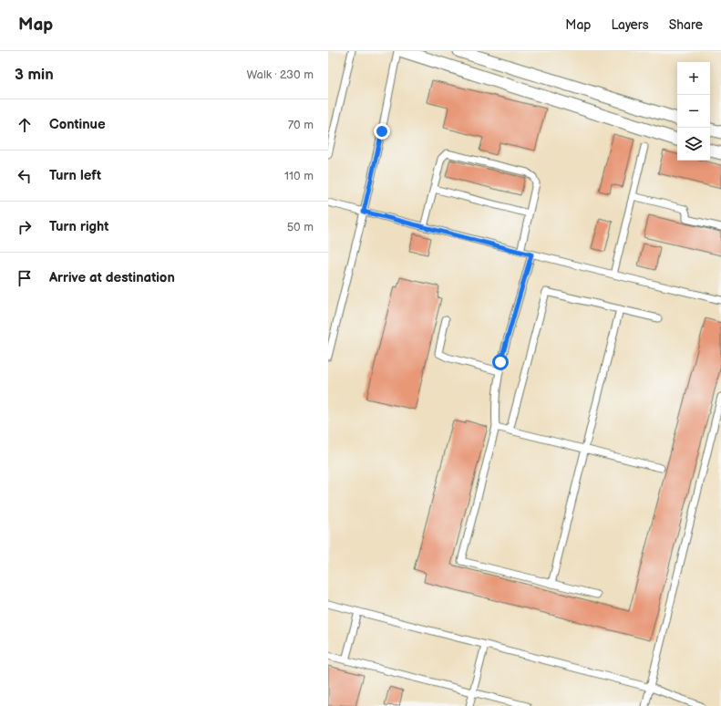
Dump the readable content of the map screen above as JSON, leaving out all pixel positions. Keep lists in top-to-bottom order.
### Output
{
  "page": {
    "header": "Map",
    "nav": ["Map", "Layers", "Share"],
    "heading": ["3 min", "Walk · 230 m"],
    "map_buttons": ["+", "−"],
    "list": [
      ["Continue", "70 m"],
      ["Turn left", "110 m"],
      ["Turn right", "50 m"],
      "Arrive at destination"
    ]
  }
}
